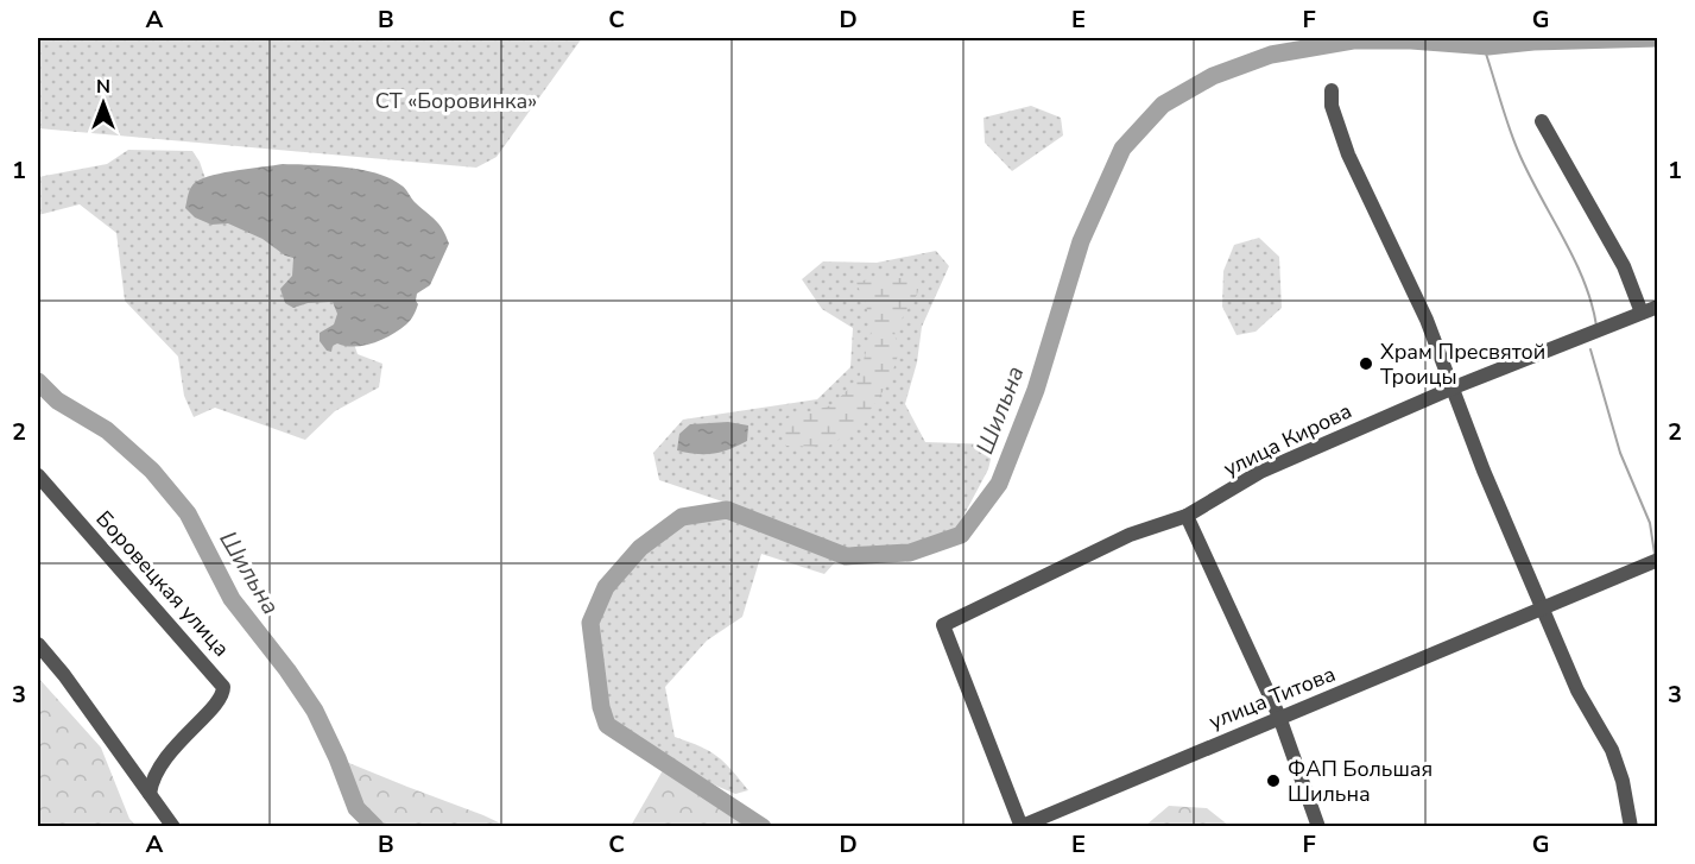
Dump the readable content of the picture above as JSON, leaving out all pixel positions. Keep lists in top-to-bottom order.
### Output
{
  "streets": {
    "street": ["улица Кирова", "Боровецкая улица", "улица Титова"]
  },
  "crossings": [
    ["улица Кирова", "улица Титова"]
  ],
  "water": ["Шильна"],
  "parks": ["СТ «Боровинка»"],
  "places": ["Храм Пресвятой Троицы", "ФАП Большая Шильна"],
  "north": "top",
  "grid": {
    "columns": [
      "A",
      "B",
      "C",
      "D",
      "E",
      "F",
      "G"
    ],
    "rows": ["1", "2", "3"]
  }
}
